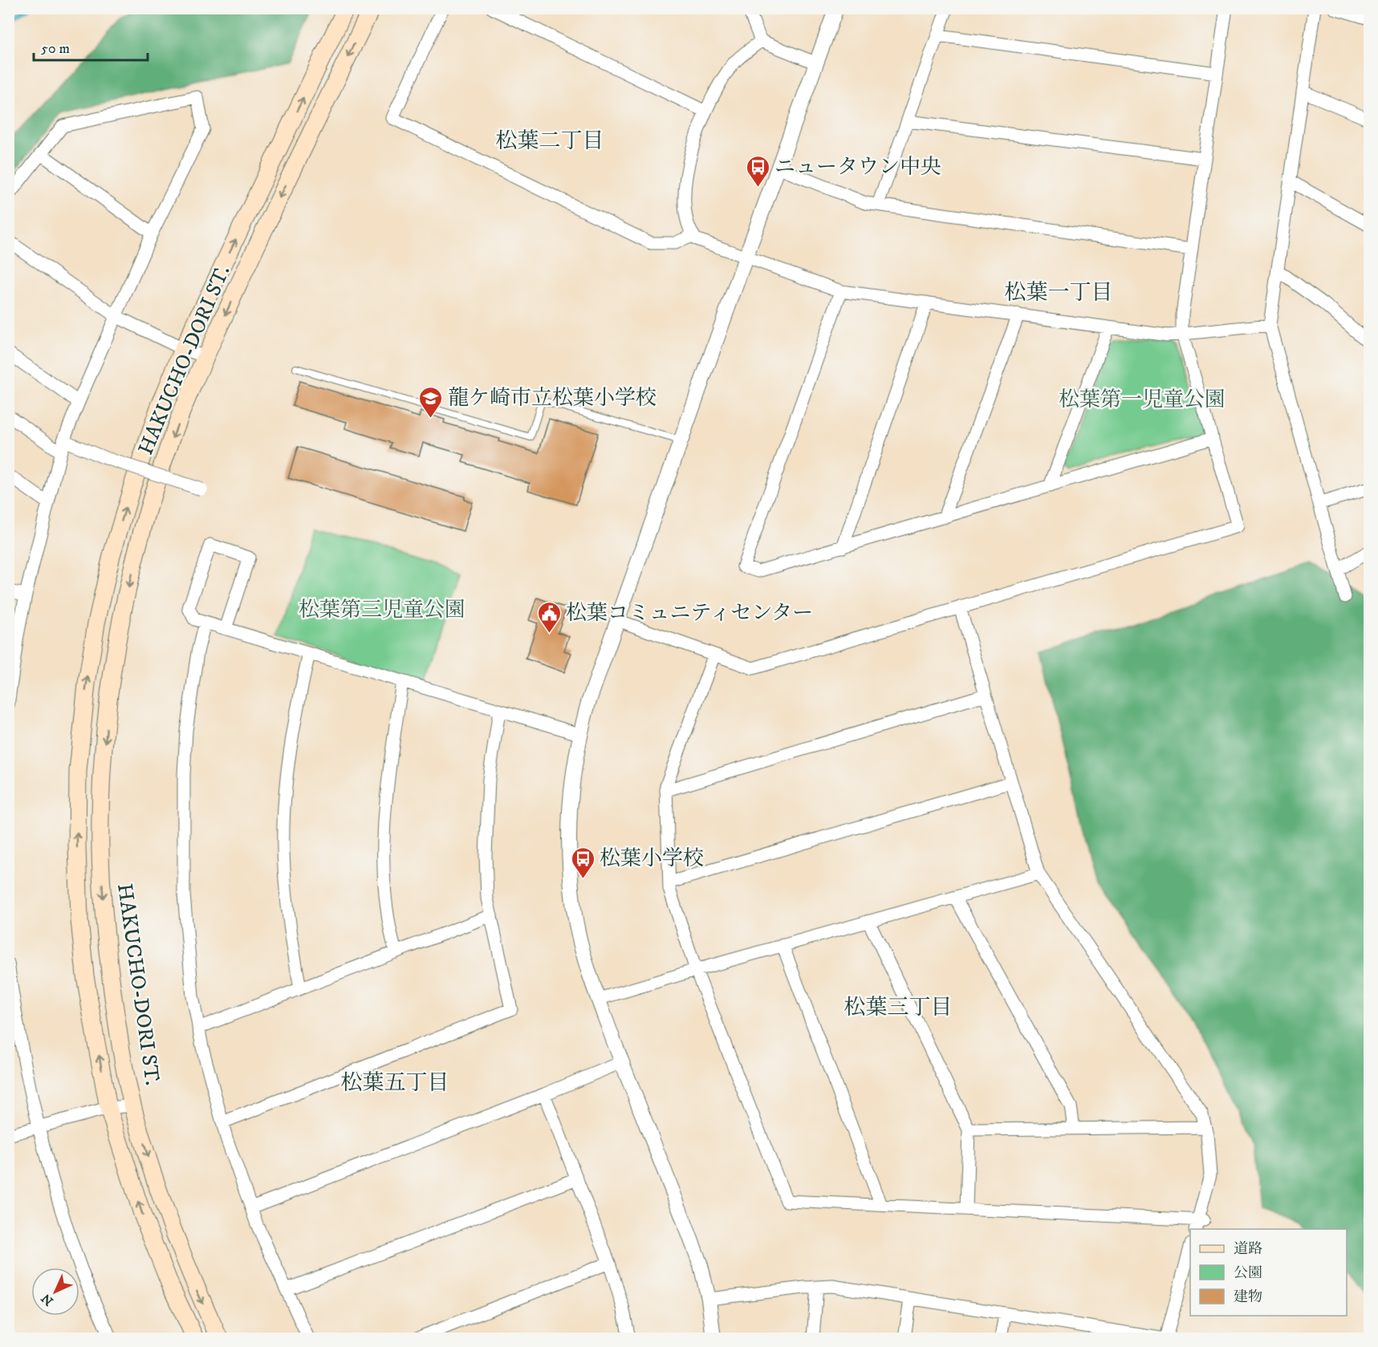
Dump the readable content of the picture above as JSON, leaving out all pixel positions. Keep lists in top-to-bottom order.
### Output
{
  "streets": {
    "main road": ["HAKUCHO-DORI ST."]
  },
  "districts": [
    "松葉二丁目",
    "松葉一丁目",
    "松葉三丁目",
    "松葉五丁目"
  ],
  "parks": ["松葉第一児童公園", "松葉第三児童公園"],
  "places": {
    "bus stop": ["ニュータウン中央", "松葉小学校"],
    "school or university": ["龍ケ崎市立松葉小学校"],
    "public building": ["松葉コミュニティセンター"]
  },
  "legend": ["道路", "公園", "建物"],
  "scale_bar": "50 m",
  "north": "bottom left"
}
